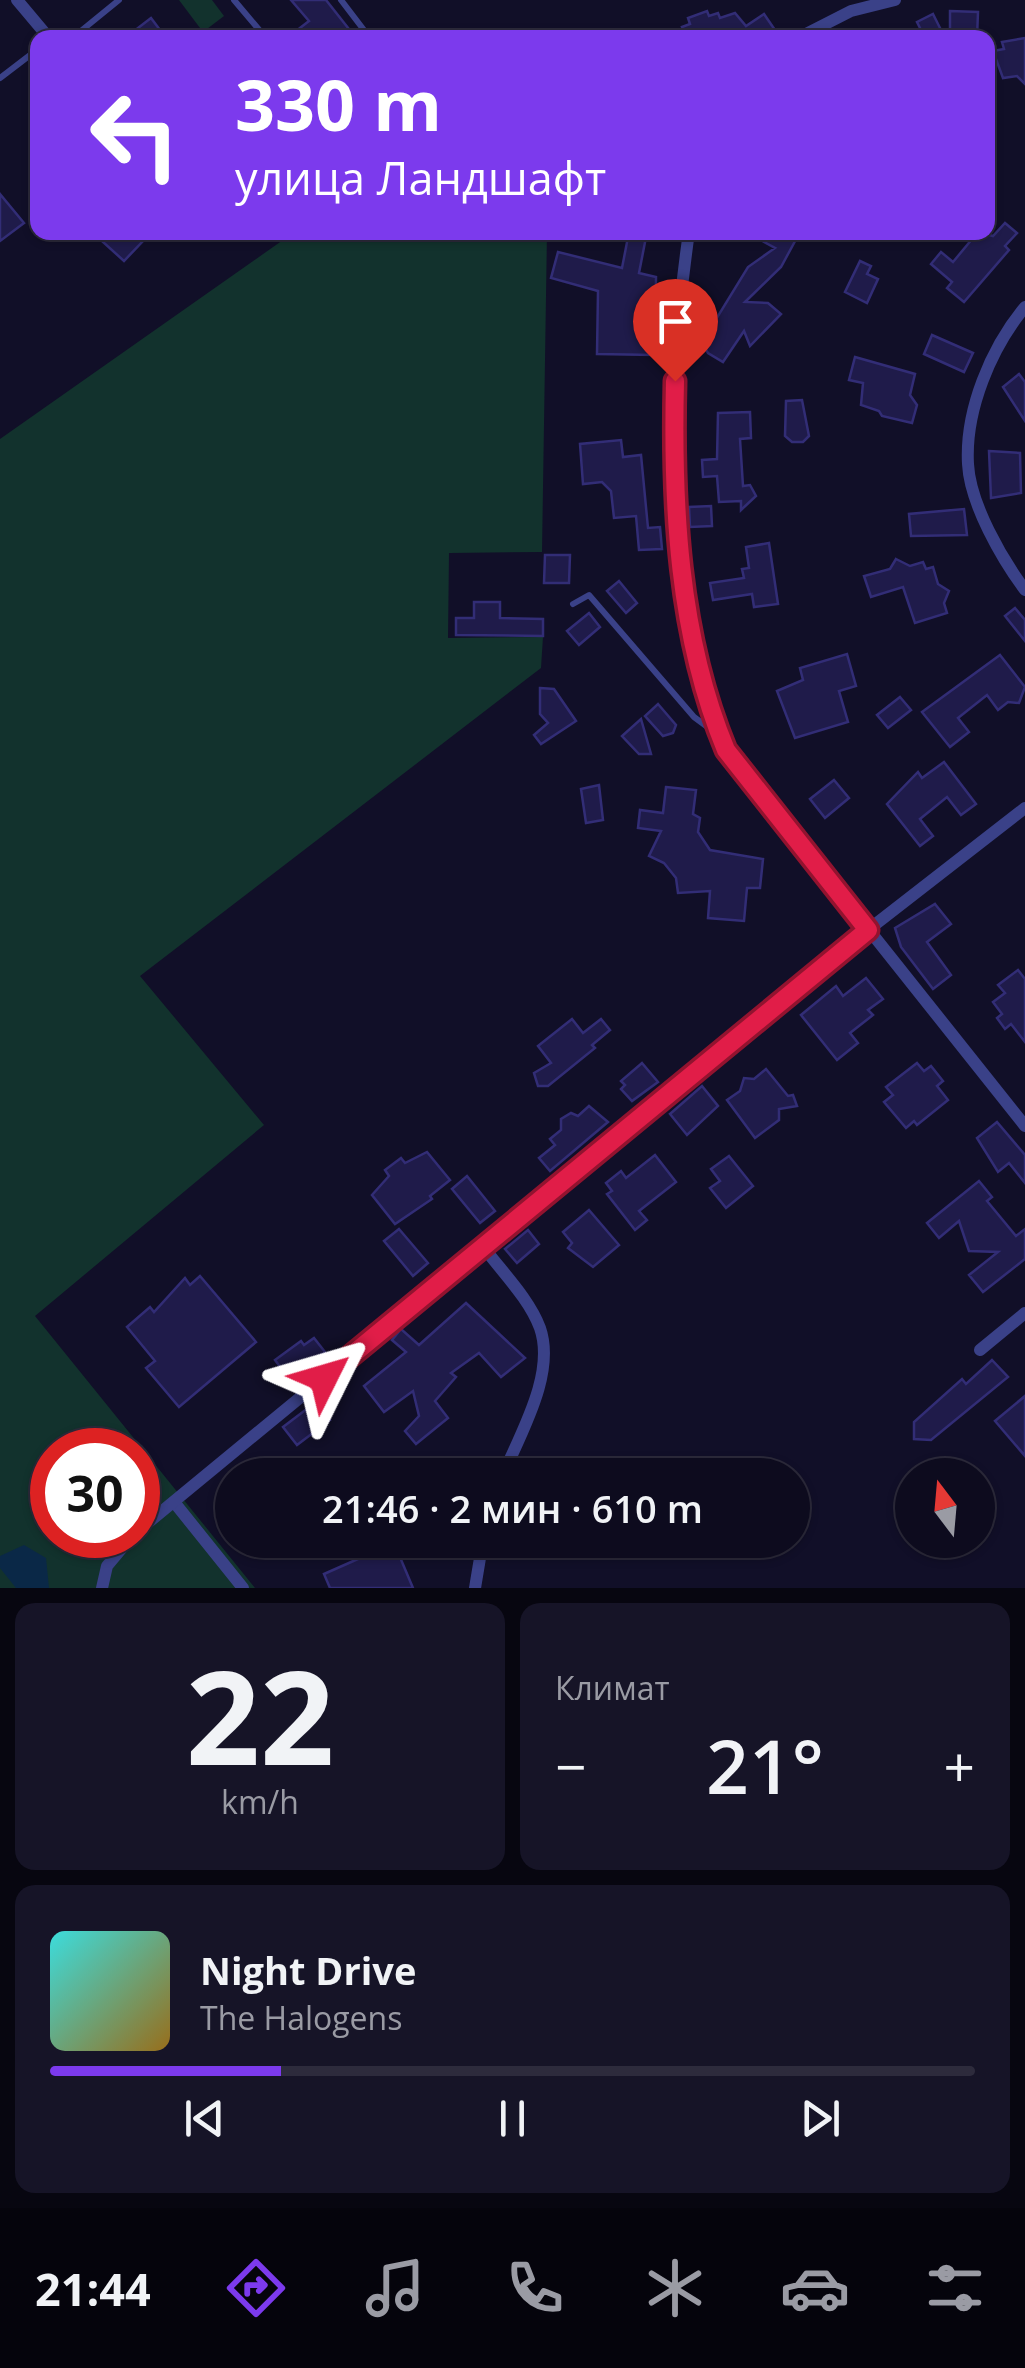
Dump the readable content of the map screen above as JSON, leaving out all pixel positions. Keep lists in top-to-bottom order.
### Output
{
  "north": "top",
  "page": {
    "turn": ["330 m", "улица Ландшафт"],
    "limit": "30",
    "trip": "21:46 · 2 мин · 610 m",
    "tile": [
      ["22", "km/h"],
      "Климат"
    ],
    "heat": ["−", "21°", "+"],
    "song": ["Night Drive", "The Halogens"],
    "tabs": "21:44"
  }
}
